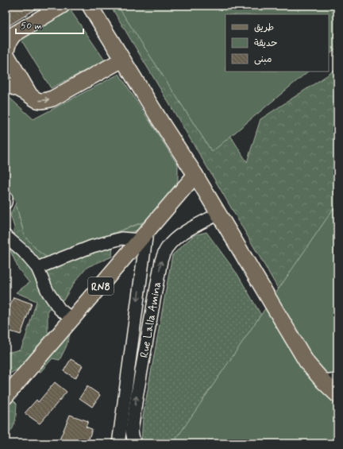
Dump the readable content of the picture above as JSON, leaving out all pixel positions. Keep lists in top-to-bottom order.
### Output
{
  "streets": {
    "main road": ["RN8"],
    "street": ["Rue Lalla Amina"]
  },
  "legend": ["طريق", "حديقة", "مبنى"],
  "scale_bar": "50 m"
}
